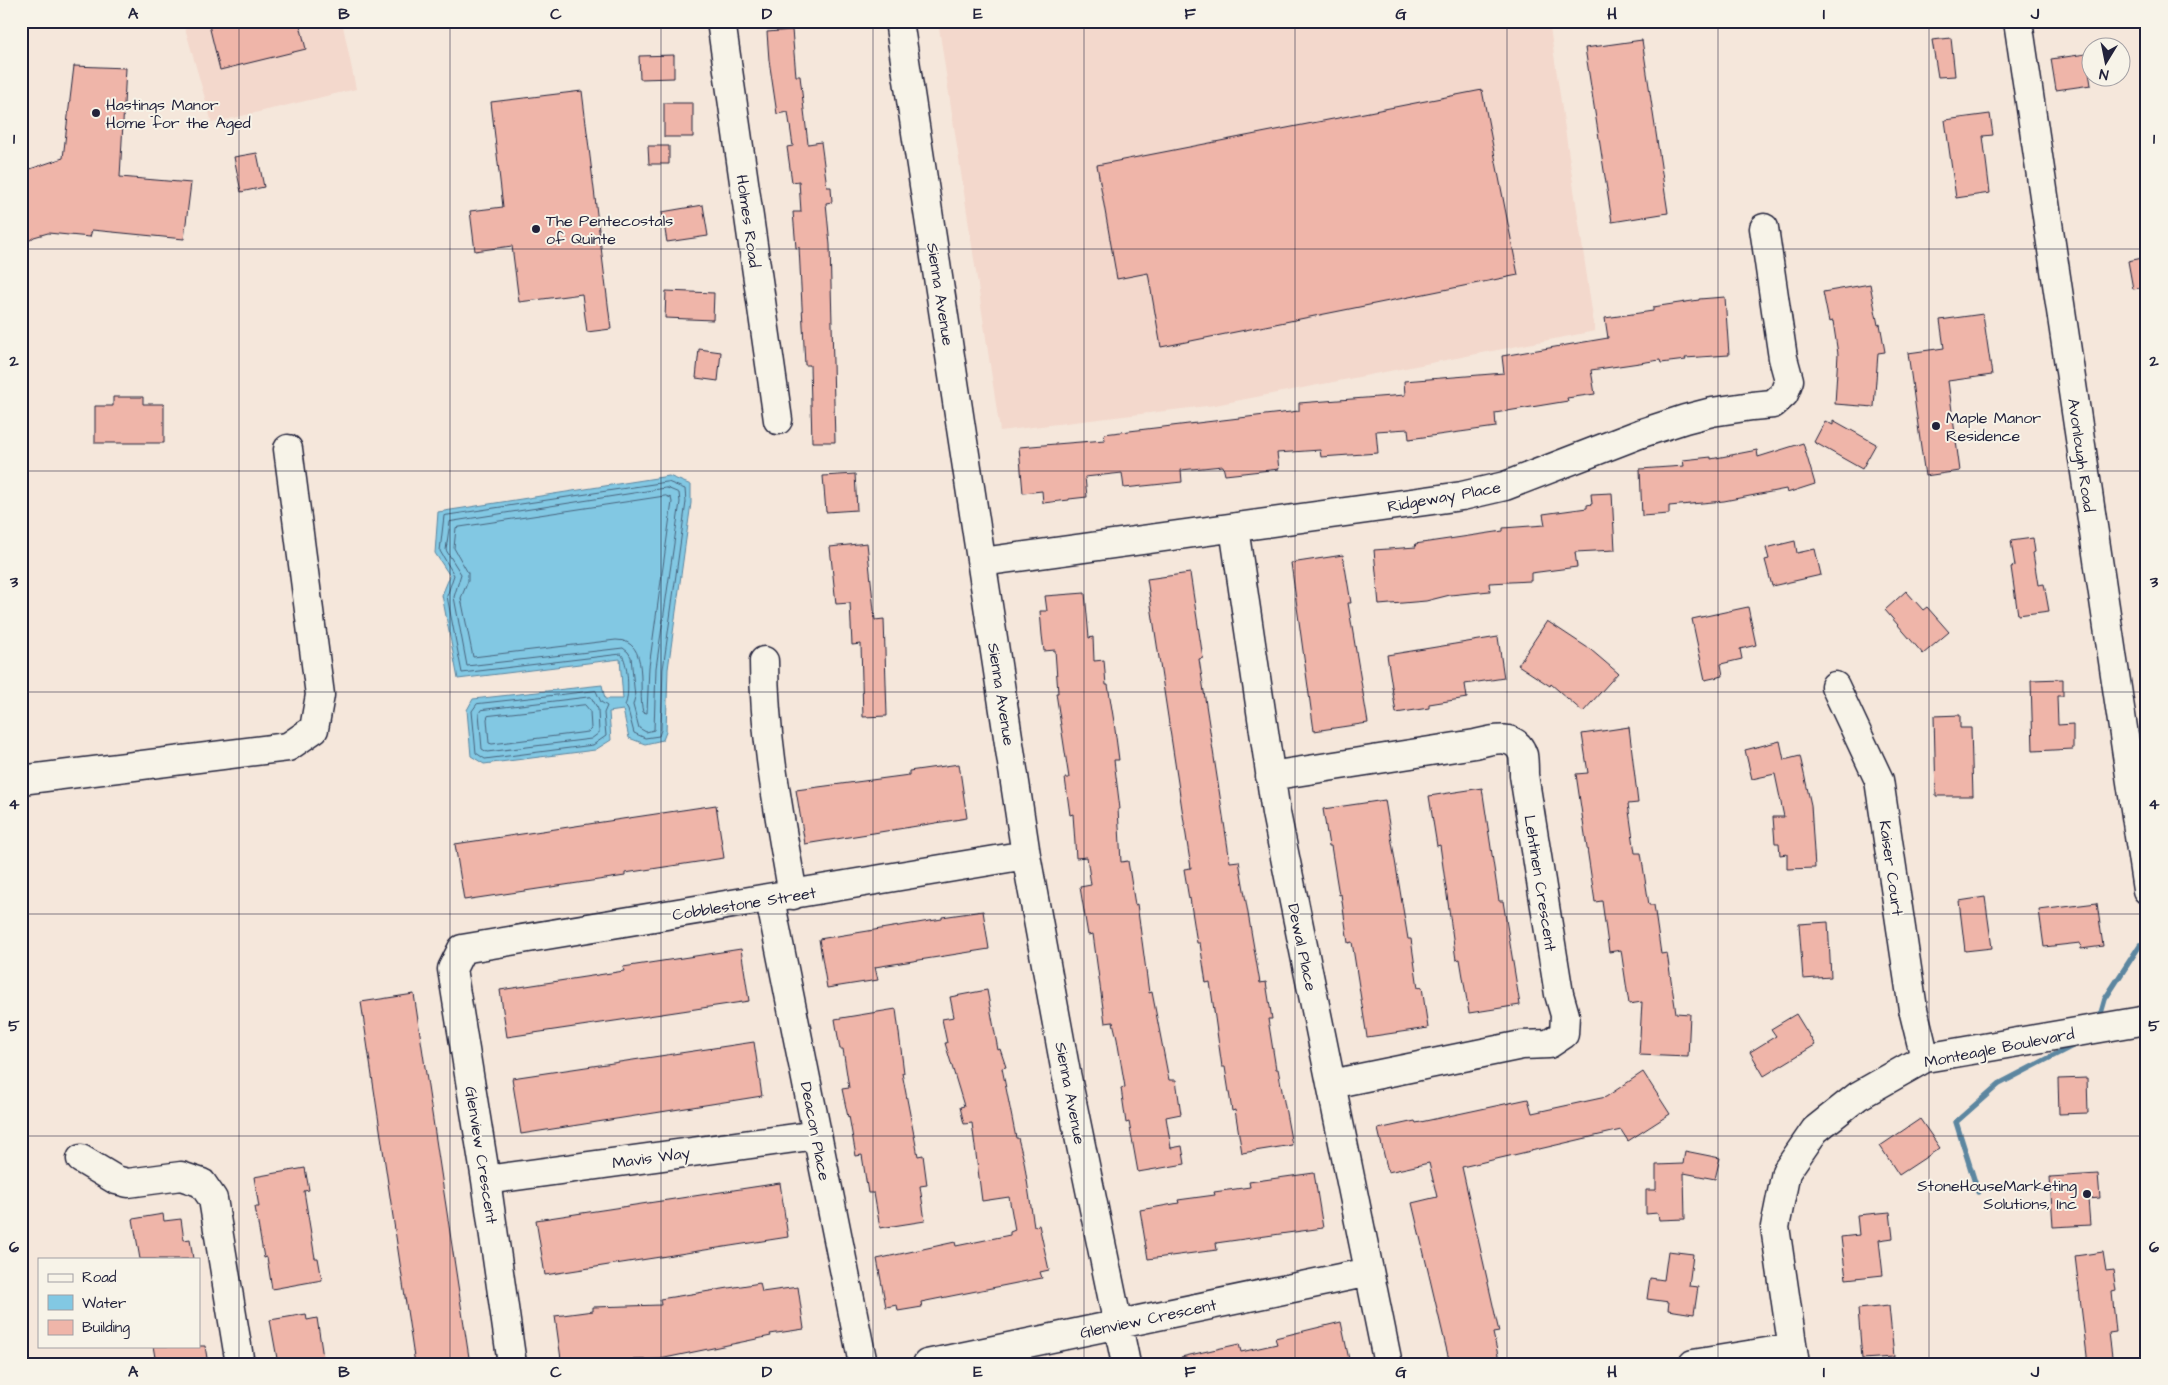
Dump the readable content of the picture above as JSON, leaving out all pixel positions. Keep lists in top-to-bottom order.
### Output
{
  "streets": {
    "street": [
      "Holmes Road",
      "Sienna Avenue",
      "Avonlough Road",
      "Ridgeway Place",
      "Kaiser Court",
      "Lehtinen Crescent",
      "Cobblestone Street",
      "Dewal Place",
      "Monteagle Boulevard",
      "Deacon Place",
      "Glenview Crescent",
      "Mavis Way"
    ]
  },
  "crossings": [
    ["Sienna Avenue", "Ridgeway Place"],
    ["Sienna Avenue", "Cobblestone Street"],
    ["Sienna Avenue", "Glenview Crescent"],
    ["Ridgeway Place", "Dewal Place"],
    ["Kaiser Court", "Monteagle Boulevard"],
    ["Lehtinen Crescent", "Dewal Place"],
    ["Cobblestone Street", "Deacon Place"],
    ["Cobblestone Street", "Glenview Crescent"],
    ["Dewal Place", "Glenview Crescent"],
    ["Deacon Place", "Mavis Way"],
    ["Glenview Crescent", "Mavis Way"]
  ],
  "places": [
    "Hastings Manor Home for the Aged",
    "The Pentecostals of Quinte",
    "Maple Manor Residence",
    "StoneHouseMarketing Solutions, Inc"
  ],
  "legend": ["Road", "Water", "Building"],
  "north": "bottom",
  "grid": {
    "columns": [
      "A",
      "B",
      "C",
      "D",
      "E",
      "F",
      "G",
      "H",
      "I",
      "J"
    ],
    "rows": [
      "1",
      "2",
      "3",
      "4",
      "5",
      "6"
    ]
  }
}
